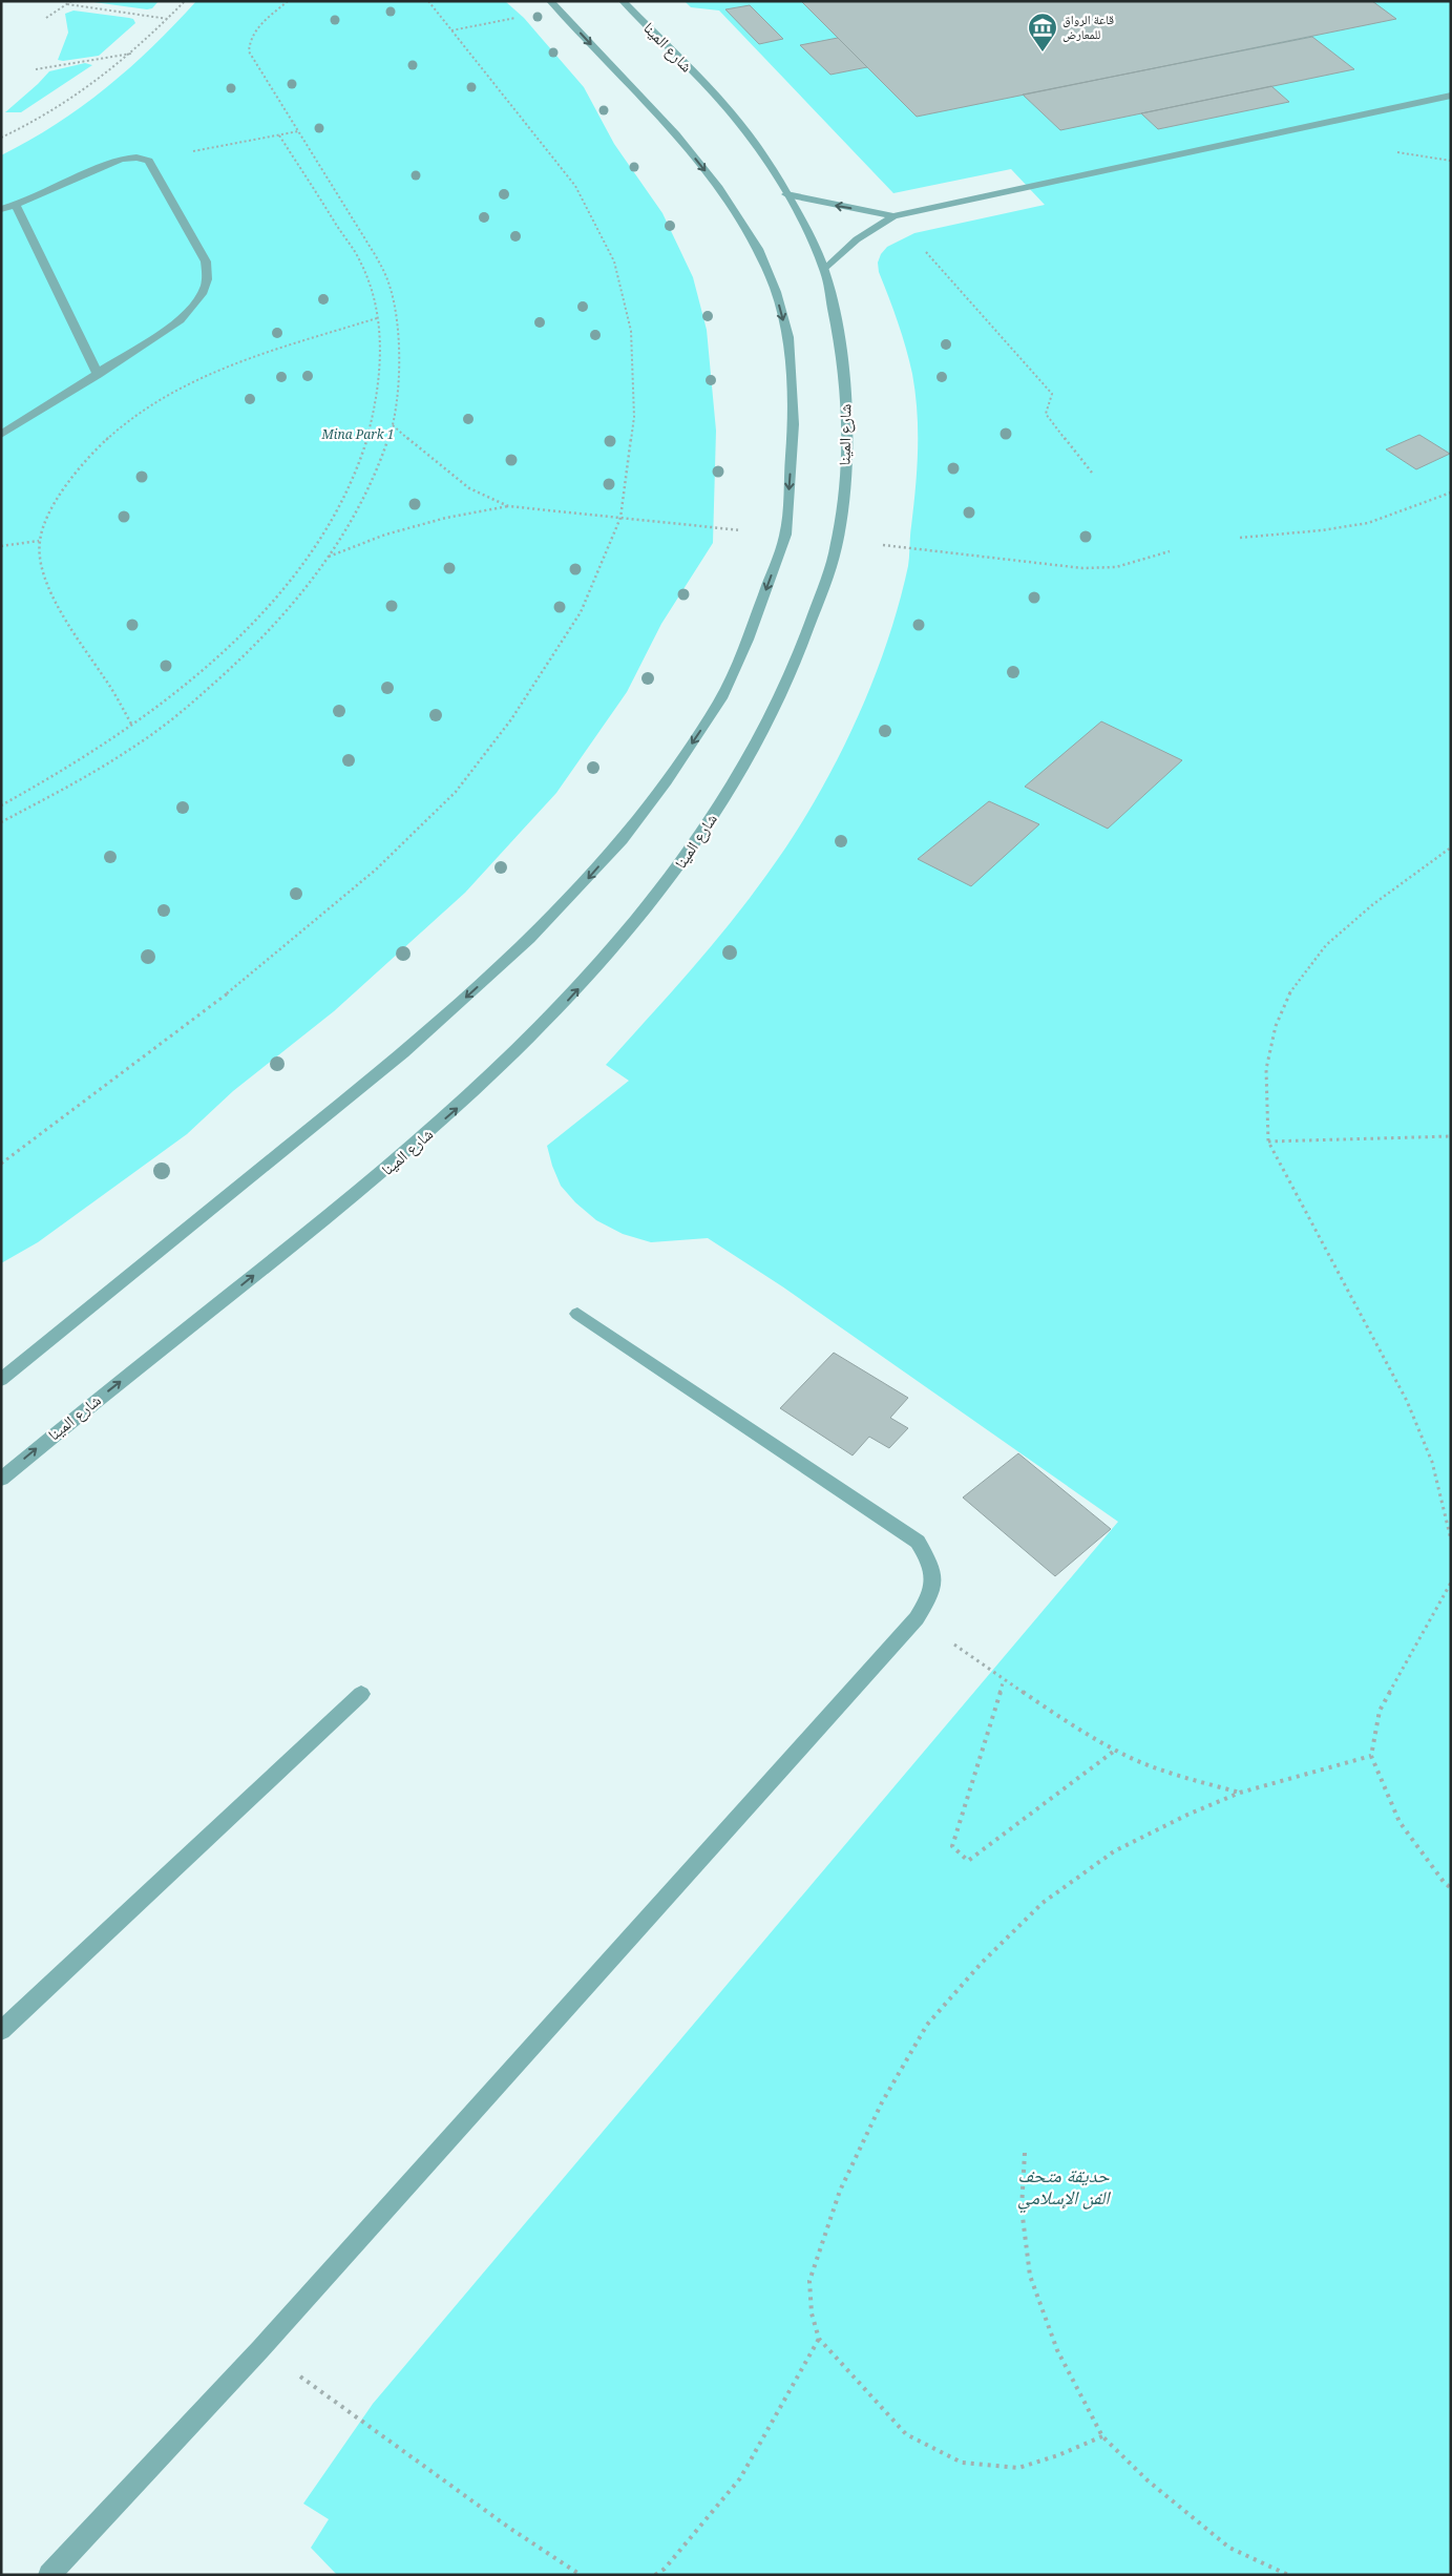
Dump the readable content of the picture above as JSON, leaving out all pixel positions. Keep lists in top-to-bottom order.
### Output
{
  "streets": {
    "street": ["شارع المينا"]
  },
  "parks": ["Mina Park 1", "حديقة متحف الفن الإسلامي"],
  "places": {
    "museum": ["قاعة الرواق للمعارض"]
  }
}
